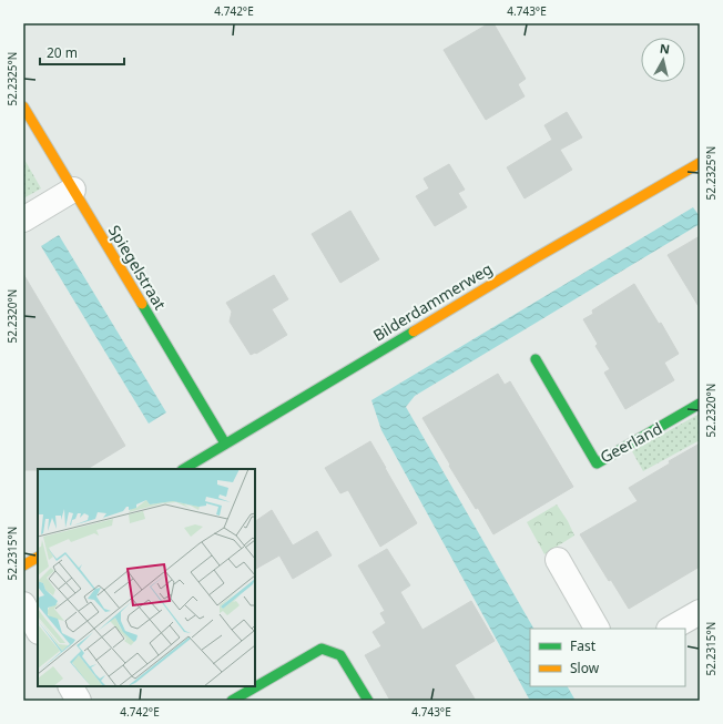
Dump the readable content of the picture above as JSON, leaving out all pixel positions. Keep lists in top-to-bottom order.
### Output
{
  "streets": {
    "street": ["Spiegelstraat", "Bilderdammerweg", "Geerland"]
  },
  "crossings": [
    ["Spiegelstraat", "Bilderdammerweg"]
  ],
  "legend": ["Fast", "Slow"],
  "scale_bar": "20 m",
  "north": "top",
  "coordinates": [
    "4.742°E",
    "4.743°E",
    "52.2325°N",
    "52.2320°N",
    "52.2315°N"
  ]
}
